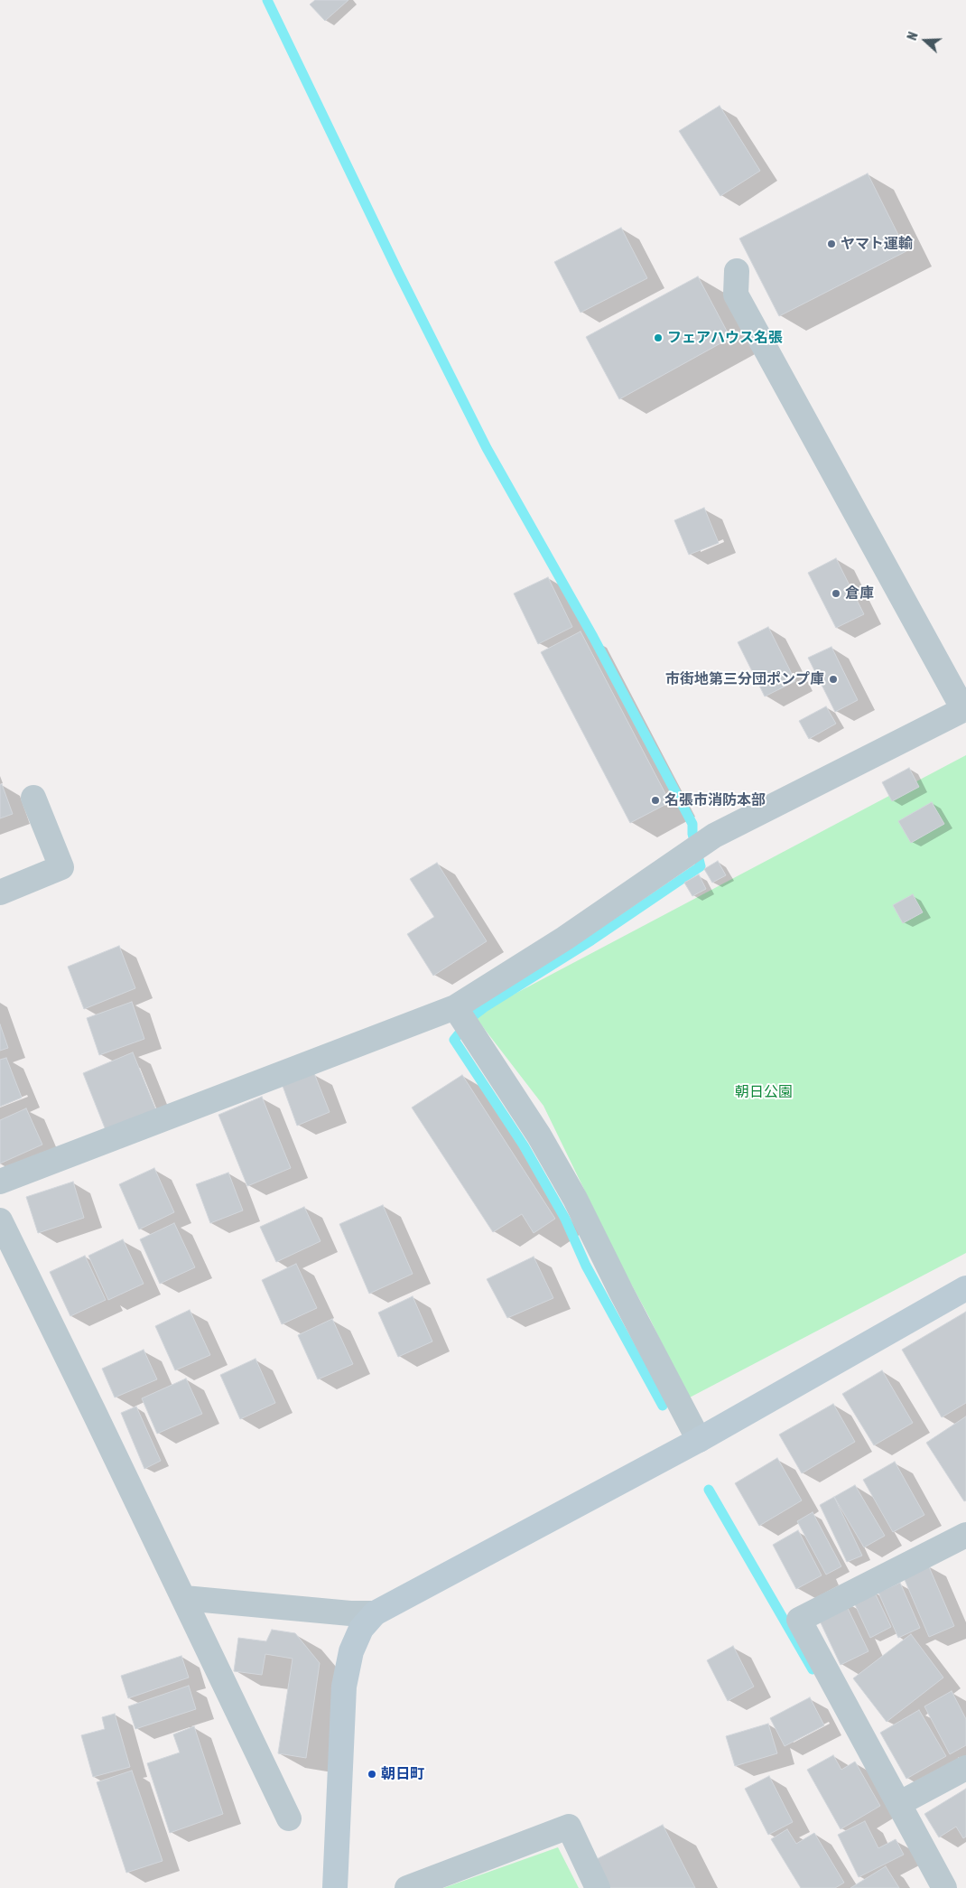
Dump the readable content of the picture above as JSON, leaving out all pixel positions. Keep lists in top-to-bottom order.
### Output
{
  "parks": ["朝日公園"],
  "places": [
    "ヤマト運輸",
    "フェアハウス名張",
    "倉庫",
    "市街地第三分団ポンプ庫",
    "名張市消防本部",
    "朝日町"
  ],
  "north": "left"
}
